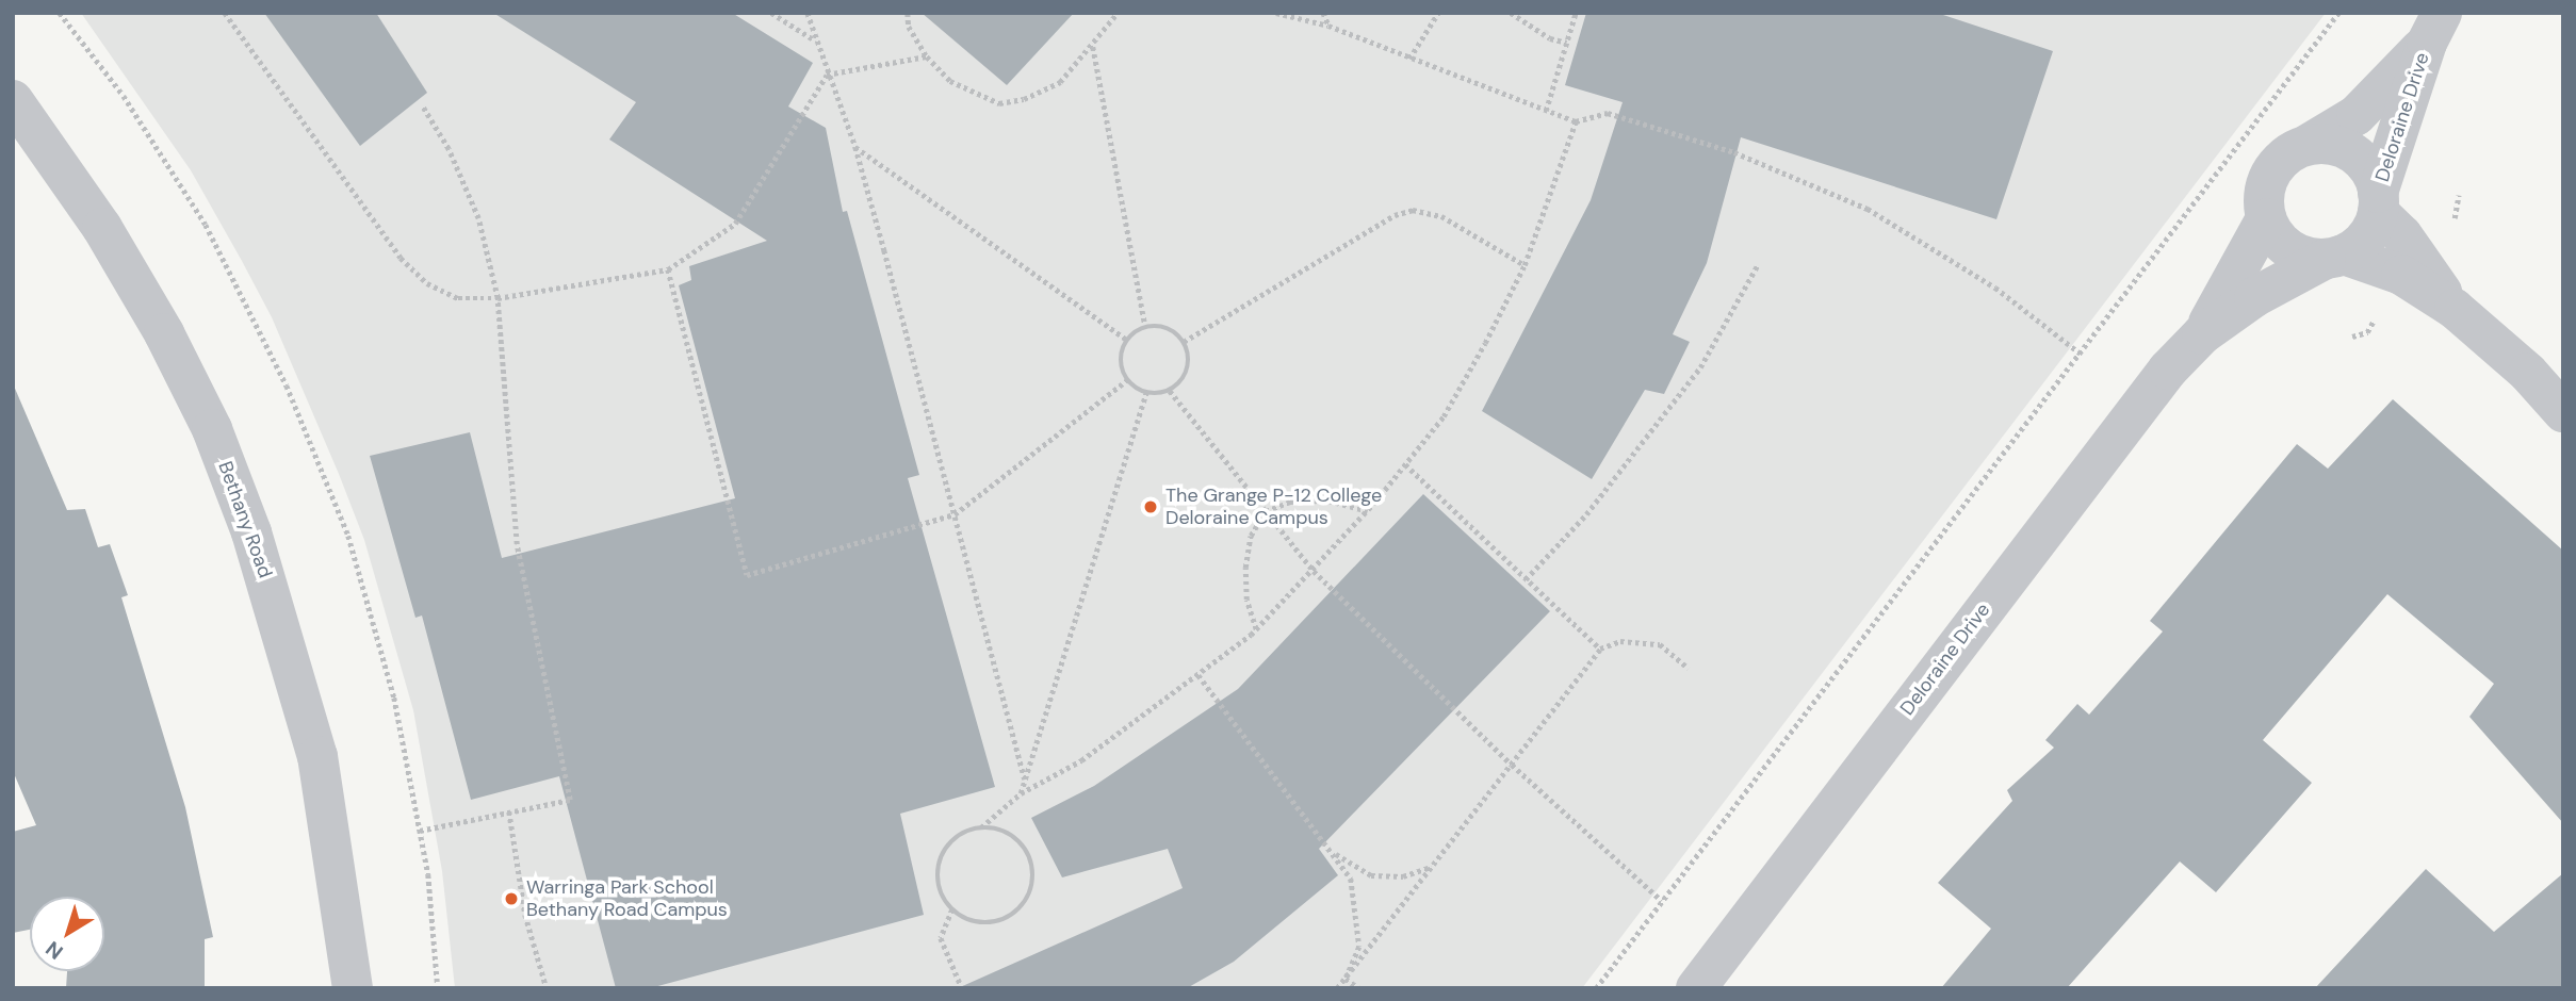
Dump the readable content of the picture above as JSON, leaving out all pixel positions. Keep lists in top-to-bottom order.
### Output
{
  "streets": {
    "street": ["Deloraine Drive", "Bethany Road"]
  },
  "places": ["The Grange P-12 College Deloraine Campus", "Warringa Park School Bethany Road Campus"],
  "north": "bottom left"
}
